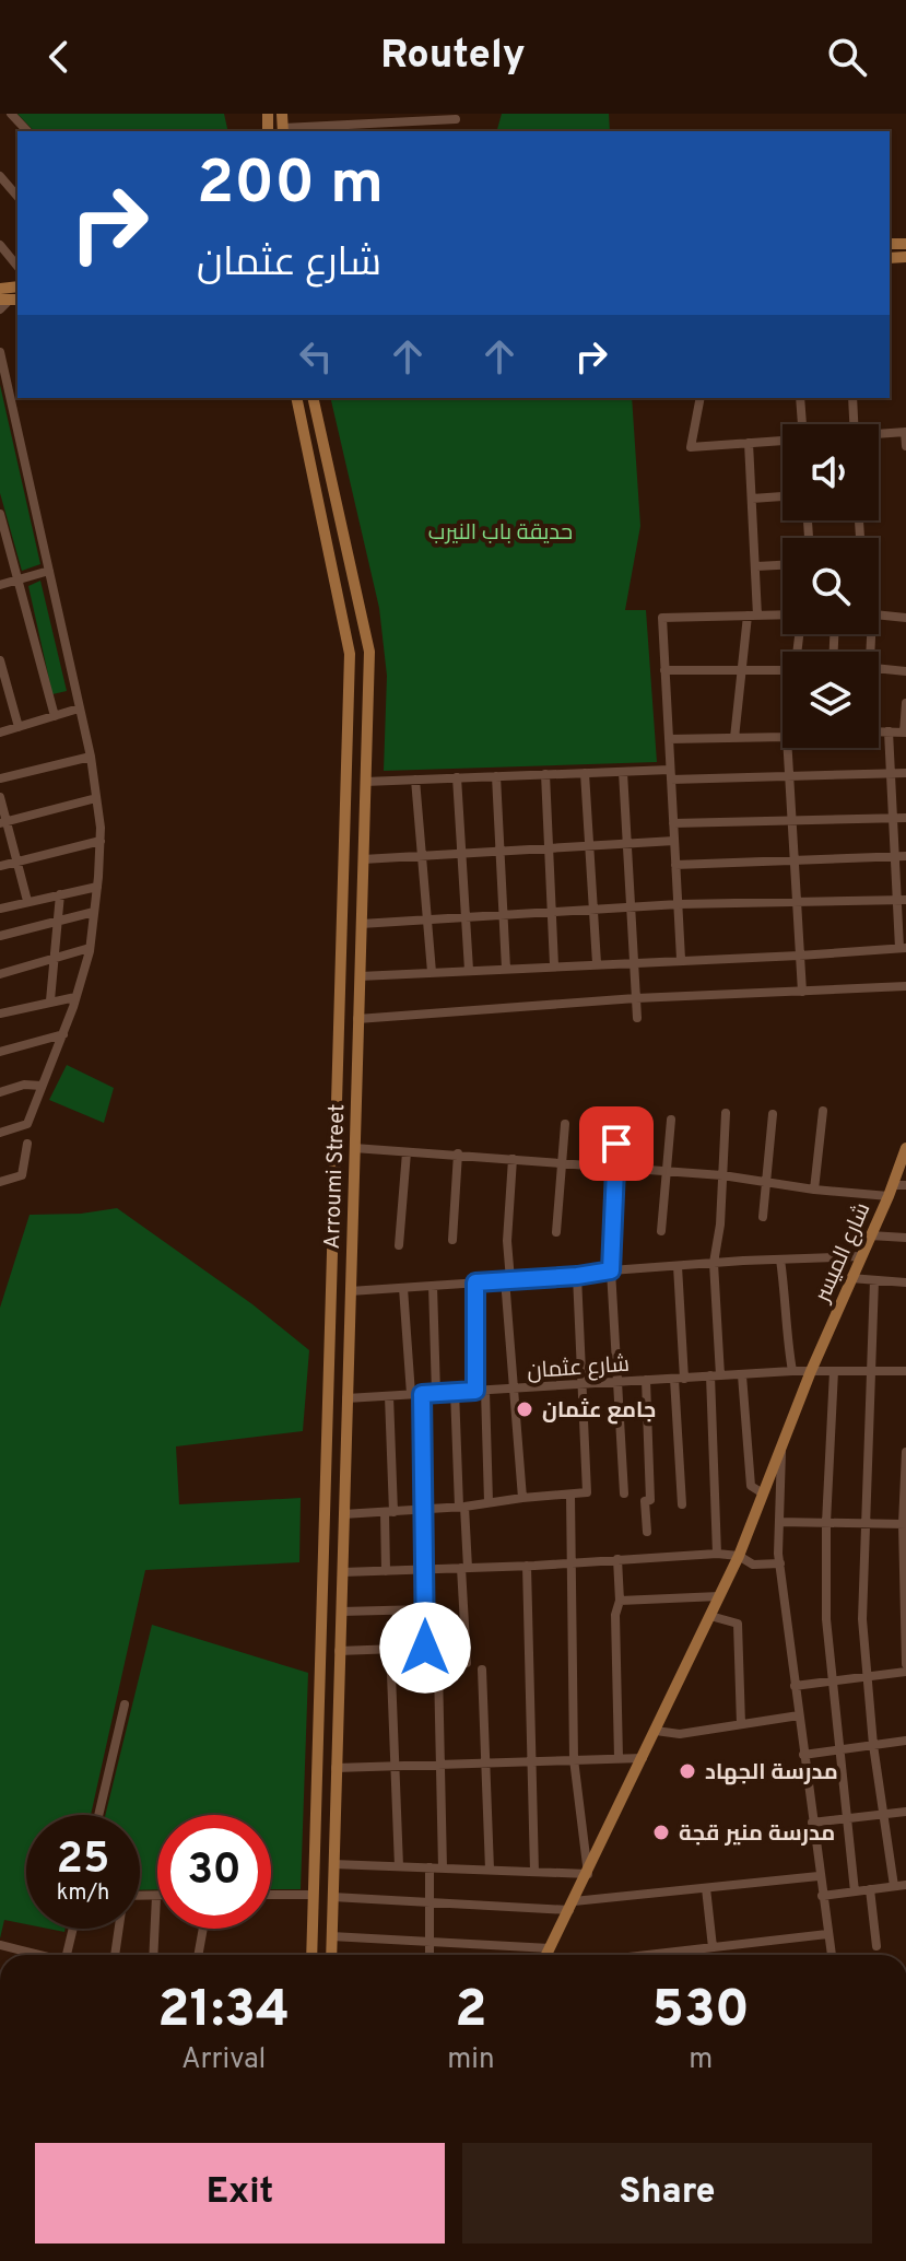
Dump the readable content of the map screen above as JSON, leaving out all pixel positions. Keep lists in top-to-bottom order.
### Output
{
  "streets": {
    "main road": ["Arroumi Street", "شارع الميسر"],
    "street": ["شارع عثمان"]
  },
  "crossings": [
    ["Arroumi Street", "شارع عثمان"],
    ["شارع الميسر", "شارع عثمان"]
  ],
  "parks": ["حديقة باب النيرب"],
  "places": ["جامع عثمان", "مدرسة الجهاد", "مدرسة منير قجة"],
  "page": {
    "header": "Routely",
    "turn": ["200 m", "شارع عثمان"],
    "speed": "25 km/h",
    "limit": "30",
    "eta": [
      "21:34",
      "Arrival",
      "2",
      "min",
      "530",
      "m"
    ],
    "buttons": ["Exit", "Share"]
  }
}
